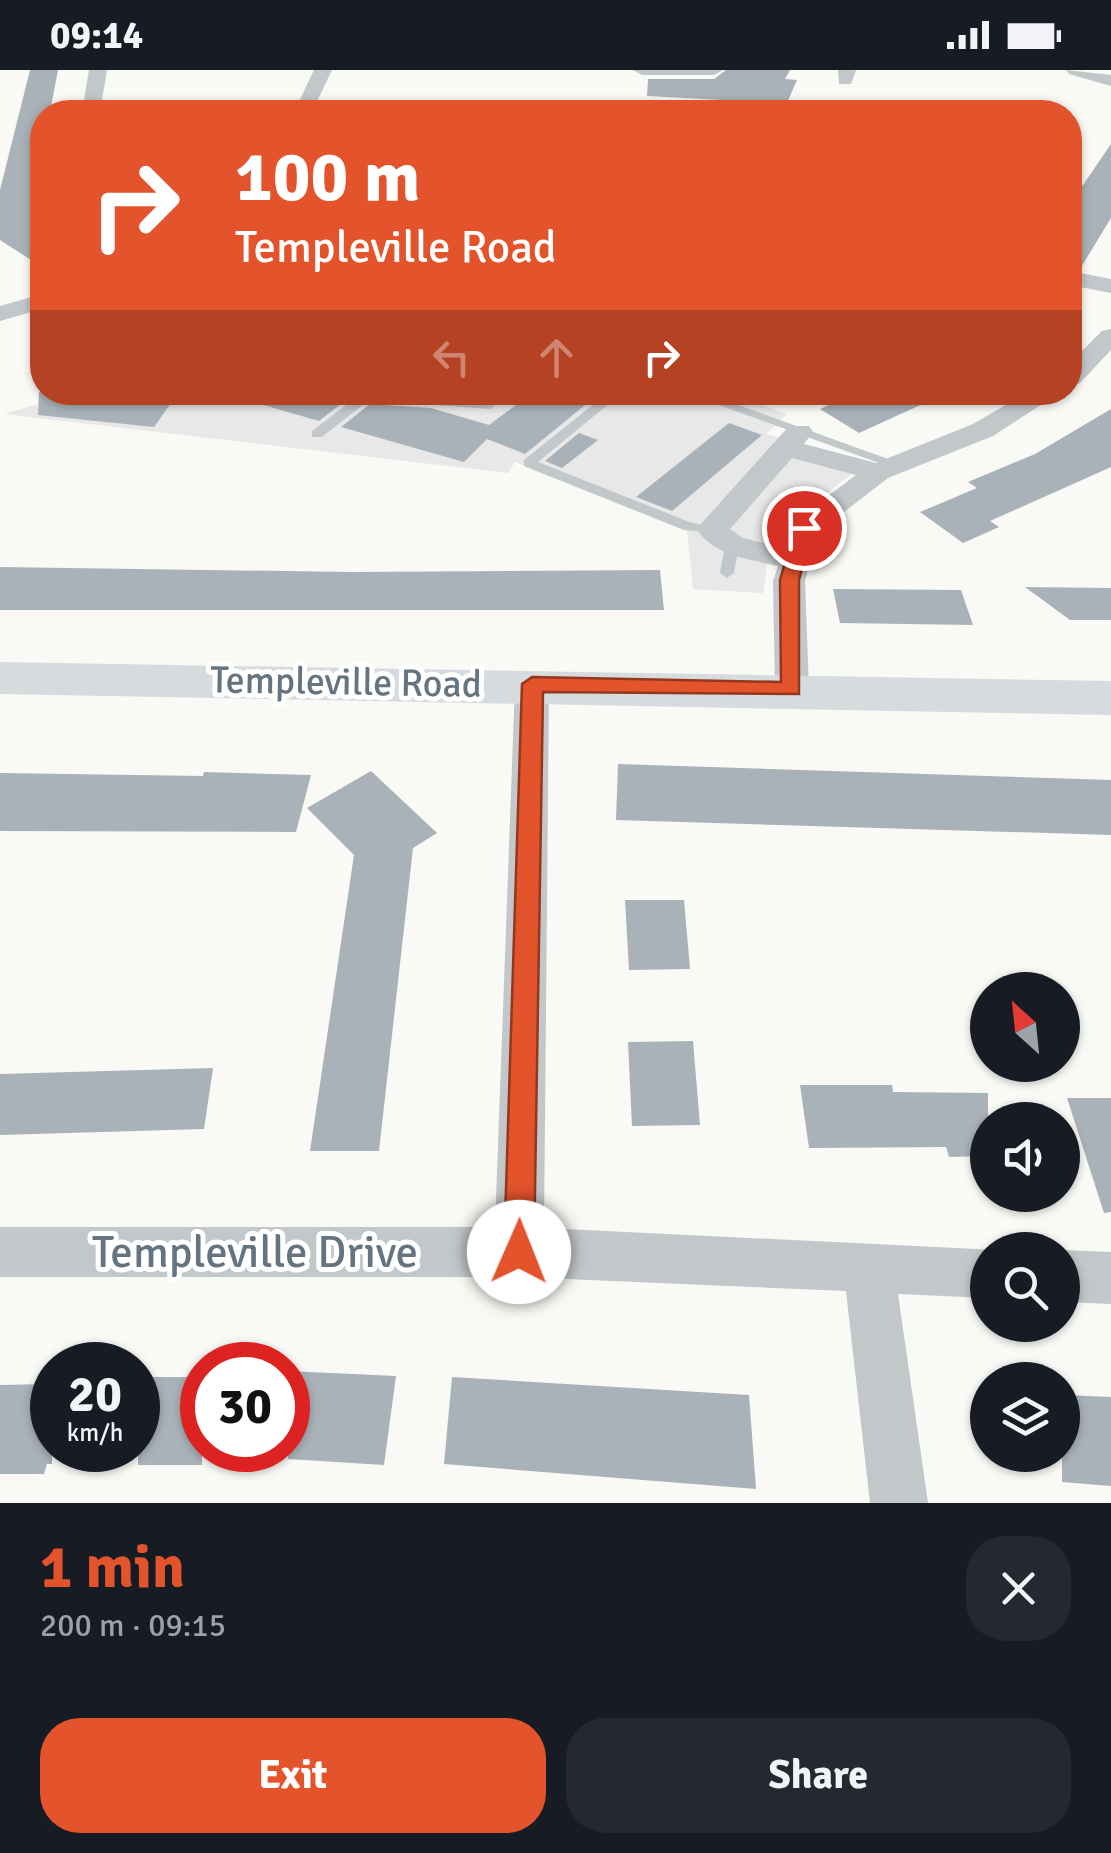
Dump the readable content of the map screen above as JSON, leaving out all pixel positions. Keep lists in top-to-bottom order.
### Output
{
  "streets": {
    "main road": ["Templeville Road"],
    "street": ["Templeville Drive"]
  },
  "north": "top left",
  "page": {
    "status": "09:14",
    "turn": ["100 m", "Templeville Road"],
    "speed": "20 km/h",
    "limit": "30",
    "heading": ["1 min", "200 m · 09:15"],
    "buttons": ["Exit", "Share"]
  }
}
